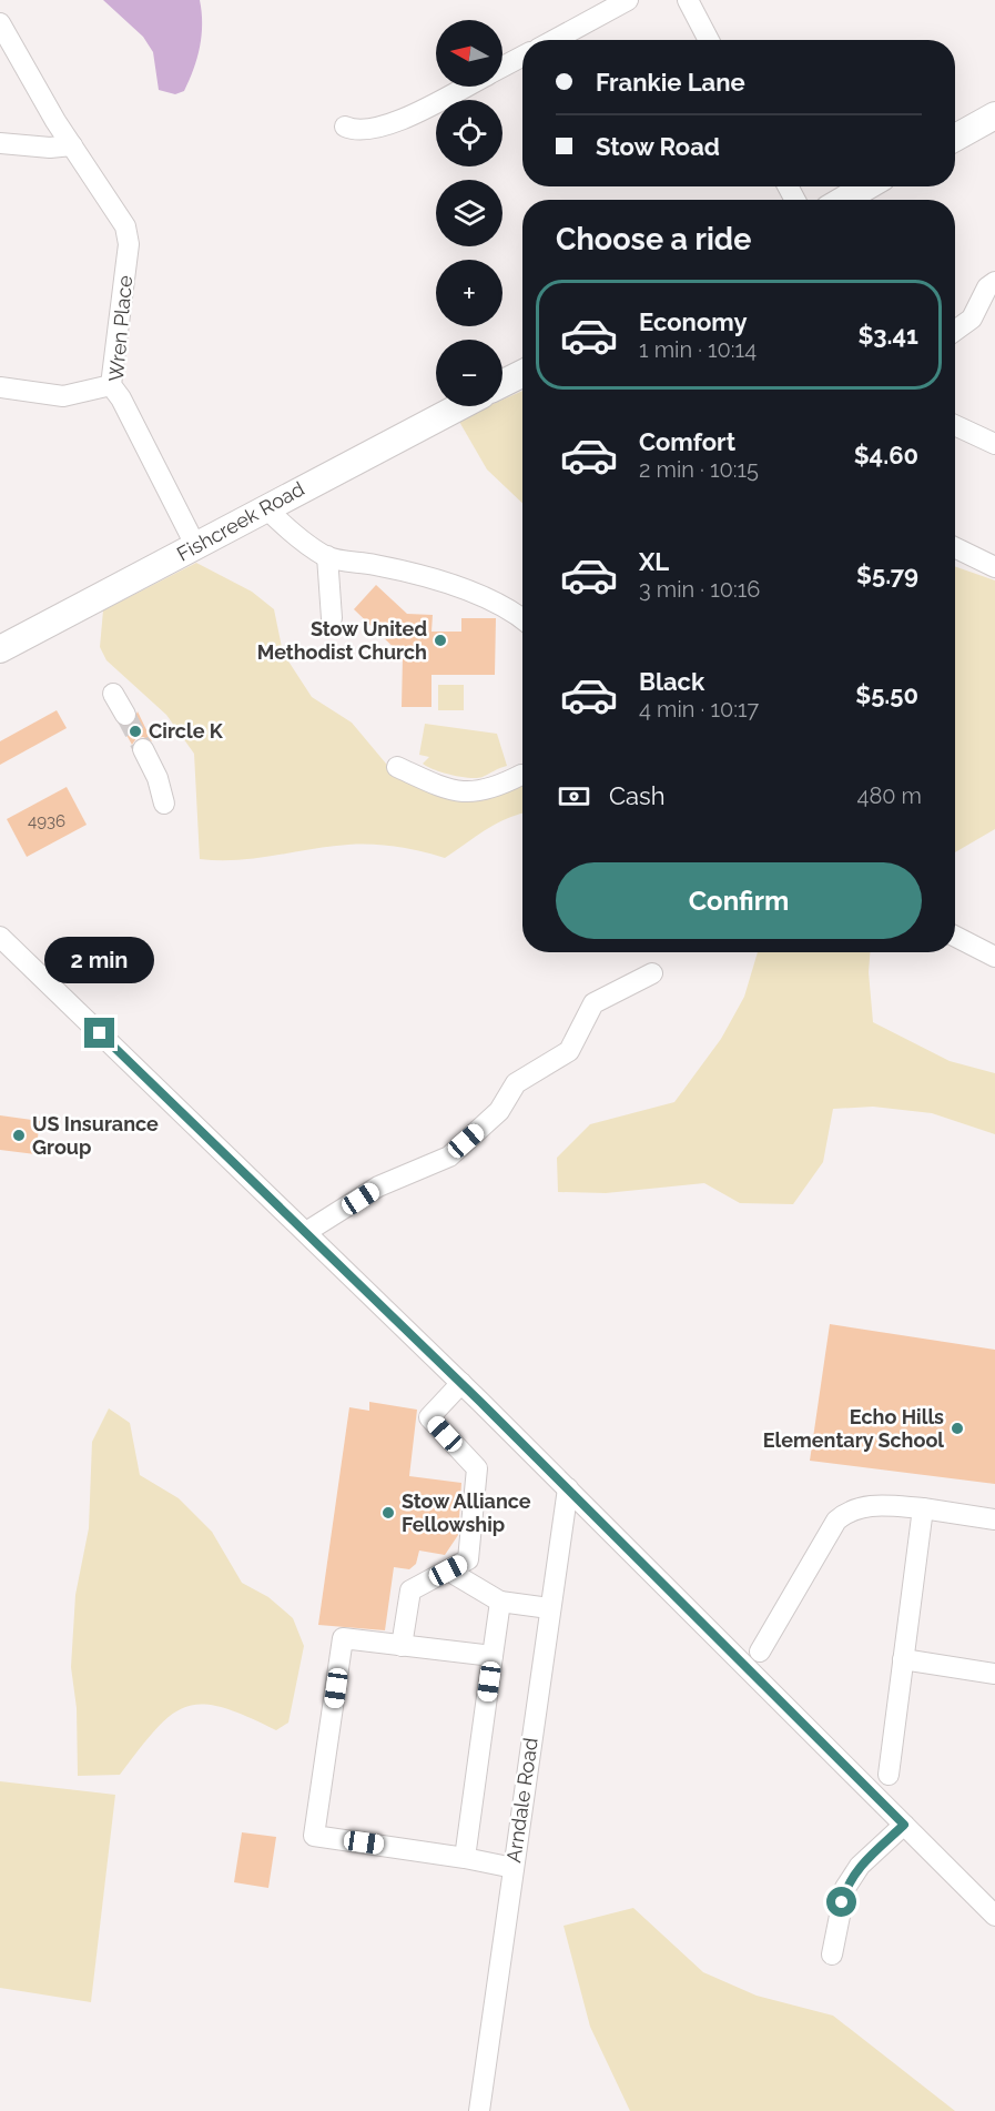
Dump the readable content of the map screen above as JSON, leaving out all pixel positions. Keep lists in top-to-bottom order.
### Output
{
  "streets": {
    "main road": ["Fishcreek Road"],
    "street": ["Wren Place", "Arndale Road"]
  },
  "crossings": [
    ["Wren Place", "Fishcreek Road"]
  ],
  "places": [
    "Stow United Methodist Church",
    "Circle K",
    "US Insurance Group",
    "Echo Hills Elementary School",
    "Stow Alliance Fellowship"
  ],
  "house_numbers": ["4936"],
  "north": "left",
  "page": {
    "map_buttons": ["+", "−"],
    "banner": ["Frankie Lane", "Stow Road"],
    "heading": "Choose a ride",
    "list": [
      {
        "name": "Economy",
        "note": "1 min · 10:14",
        "value": "$3.41"
      },
      {
        "name": "Comfort",
        "note": "2 min · 10:15",
        "value": "$4.60"
      },
      {
        "name": "XL",
        "note": "3 min · 10:16",
        "value": "$5.79"
      },
      {
        "name": "Black",
        "note": "4 min · 10:17",
        "value": "$5.50"
      }
    ],
    "pay": ["Cash", "480 m"],
    "buttons": "Confirm",
    "bubble": "2 min"
  }
}
